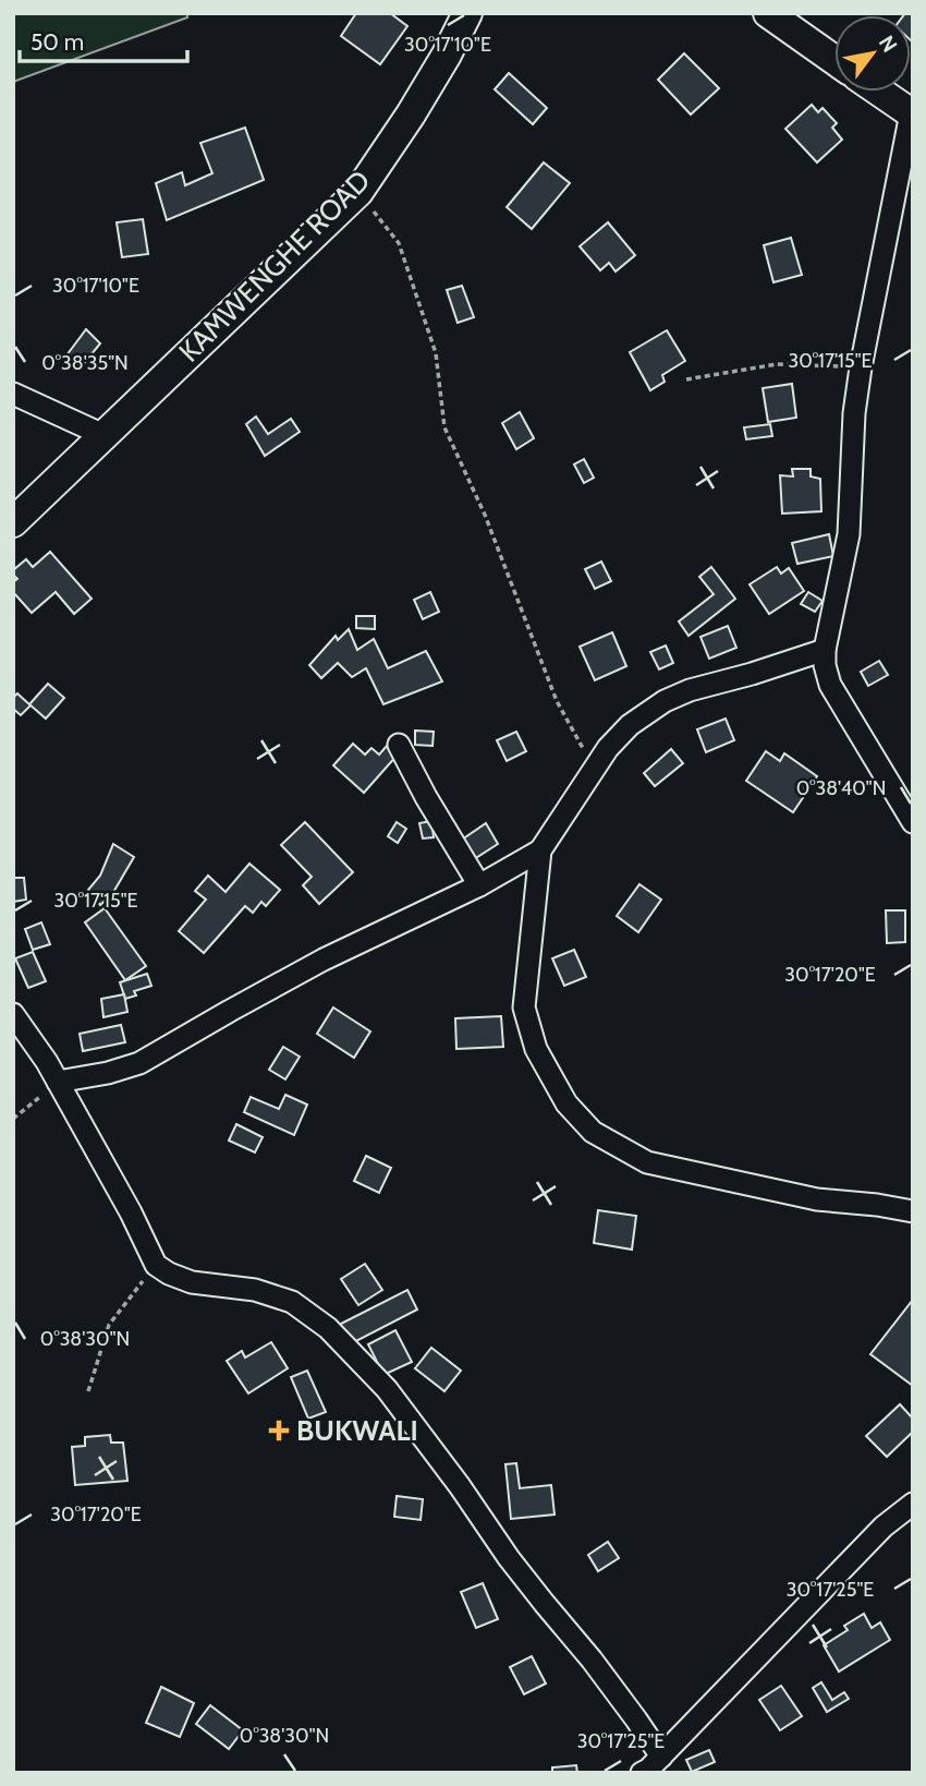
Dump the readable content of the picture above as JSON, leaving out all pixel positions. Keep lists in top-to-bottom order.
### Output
{
  "streets": {
    "main road": ["KAMWENGHE ROAD"]
  },
  "places": {
    "health": ["BUKWALI"]
  },
  "scale_bar": "50 m",
  "north": "top right",
  "coordinates": [
    "30°17'10\"E",
    "30°17'15\"E",
    "0°38'35\"N",
    "0°38'40\"N",
    "30°17'20\"E",
    "0°38'30\"N",
    "30°17'25\"E"
  ]
}
